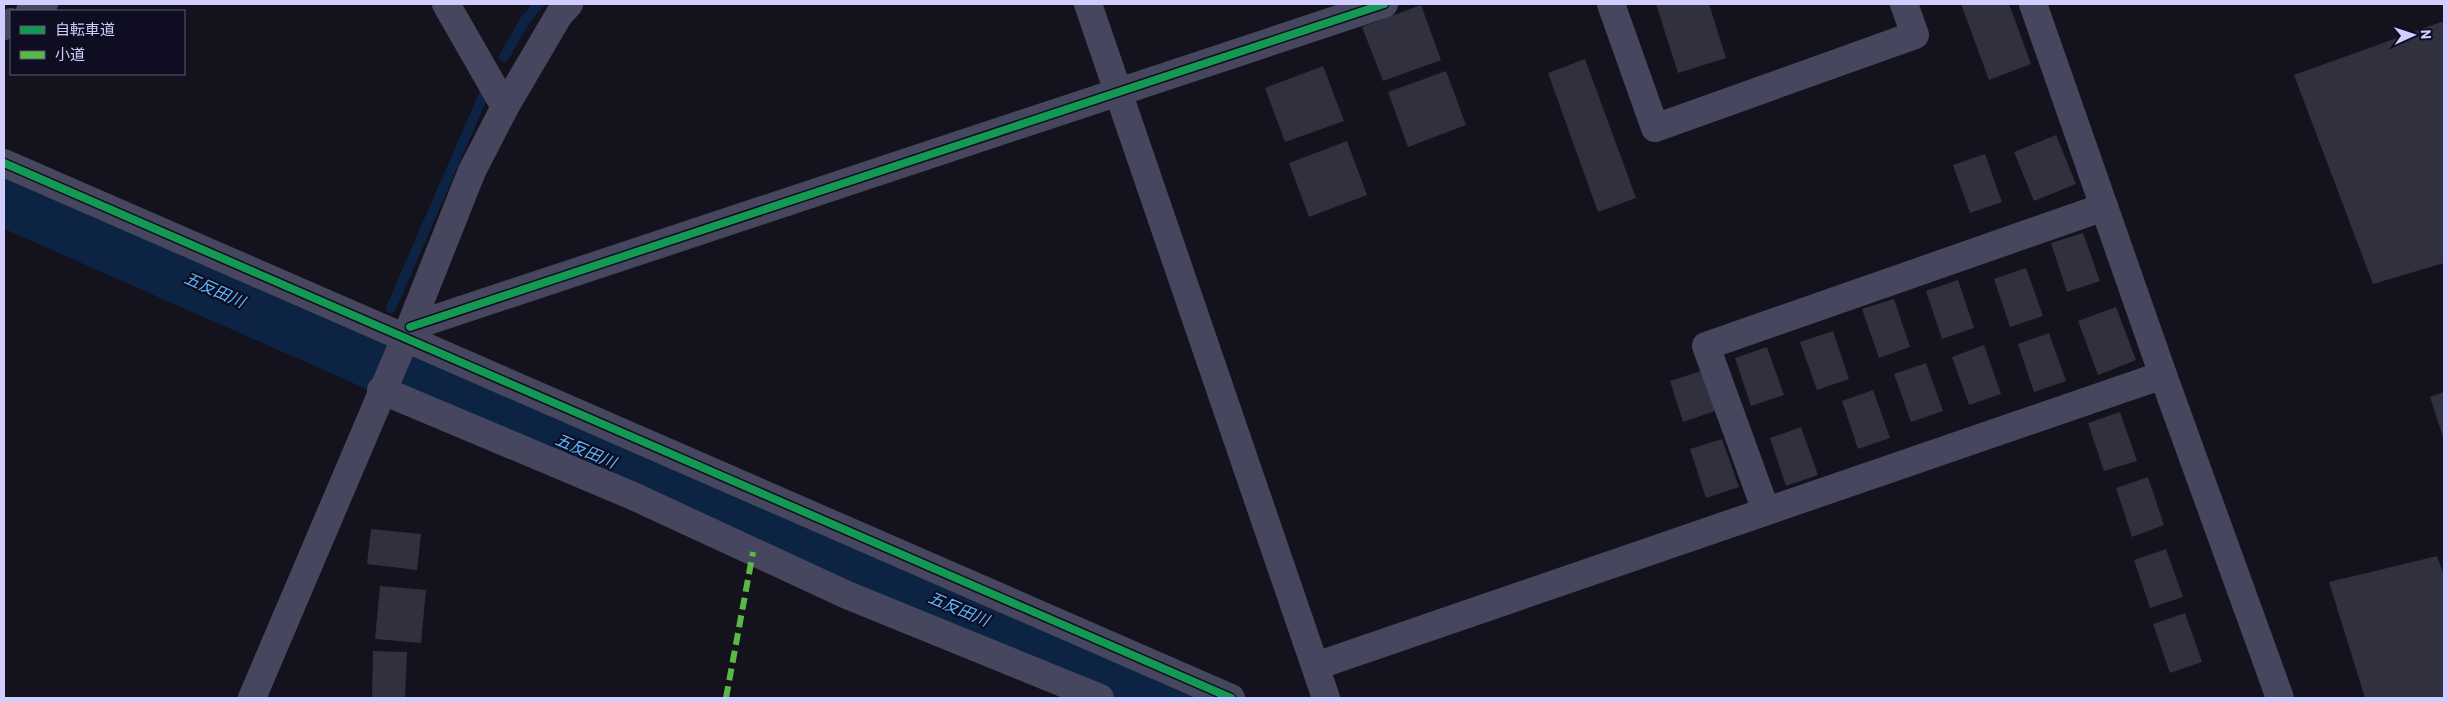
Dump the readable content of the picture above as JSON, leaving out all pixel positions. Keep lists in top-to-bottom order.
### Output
{
  "water": ["五反田川"],
  "legend": ["自転車道", "小道"],
  "north": "right"
}
